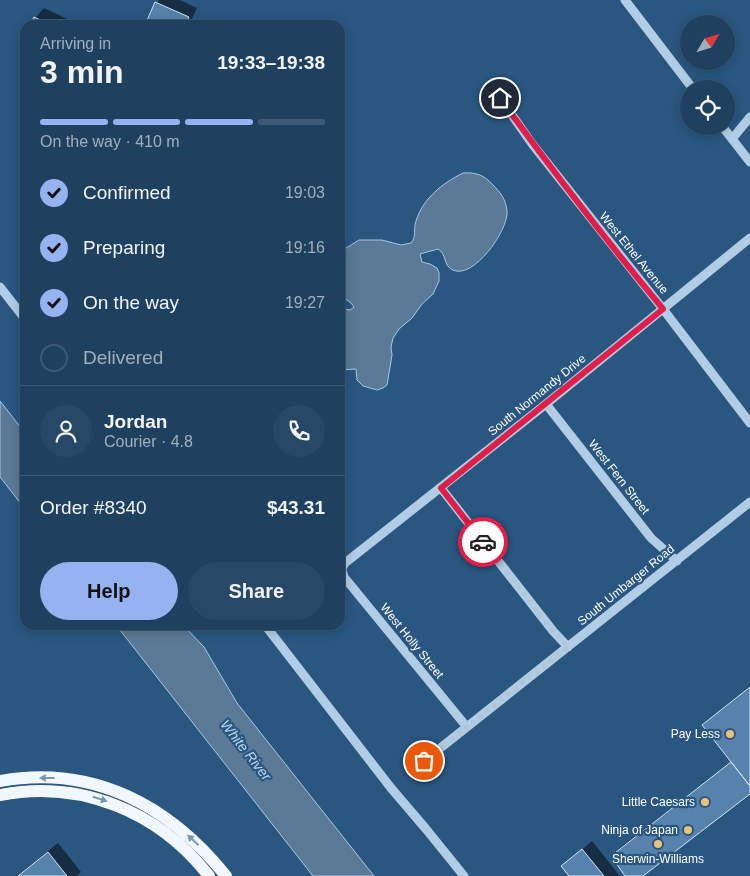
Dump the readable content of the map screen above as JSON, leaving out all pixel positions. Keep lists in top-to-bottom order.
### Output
{
  "streets": {
    "street": [
      "West Ethel Avenue",
      "South Normandy Drive",
      "West Fern Street",
      "South Umbarger Road",
      "West Holly Street"
    ]
  },
  "crossings": [
    ["West Ethel Avenue", "South Normandy Drive"],
    ["South Normandy Drive", "West Fern Street"],
    ["West Fern Street", "South Umbarger Road"],
    ["South Umbarger Road", "West Holly Street"]
  ],
  "water": ["White River"],
  "places": [
    "Pay Less",
    "Little Caesars",
    "Ninja of Japan",
    "Sherwin-Williams"
  ],
  "north": "top right",
  "page": {
    "heading": ["3 min", "Arriving in", "19:33–19:38"],
    "panel": [
      "Jordan",
      "Courier · 4.8",
      "Order #8340",
      "$43.31"
    ],
    "bar": "On the way · 410 m",
    "list": [
      ["Confirmed", "19:03"],
      ["Preparing", "19:16"],
      ["On the way", "19:27"],
      "Delivered"
    ],
    "buttons": ["Help", "Share"]
  }
}
